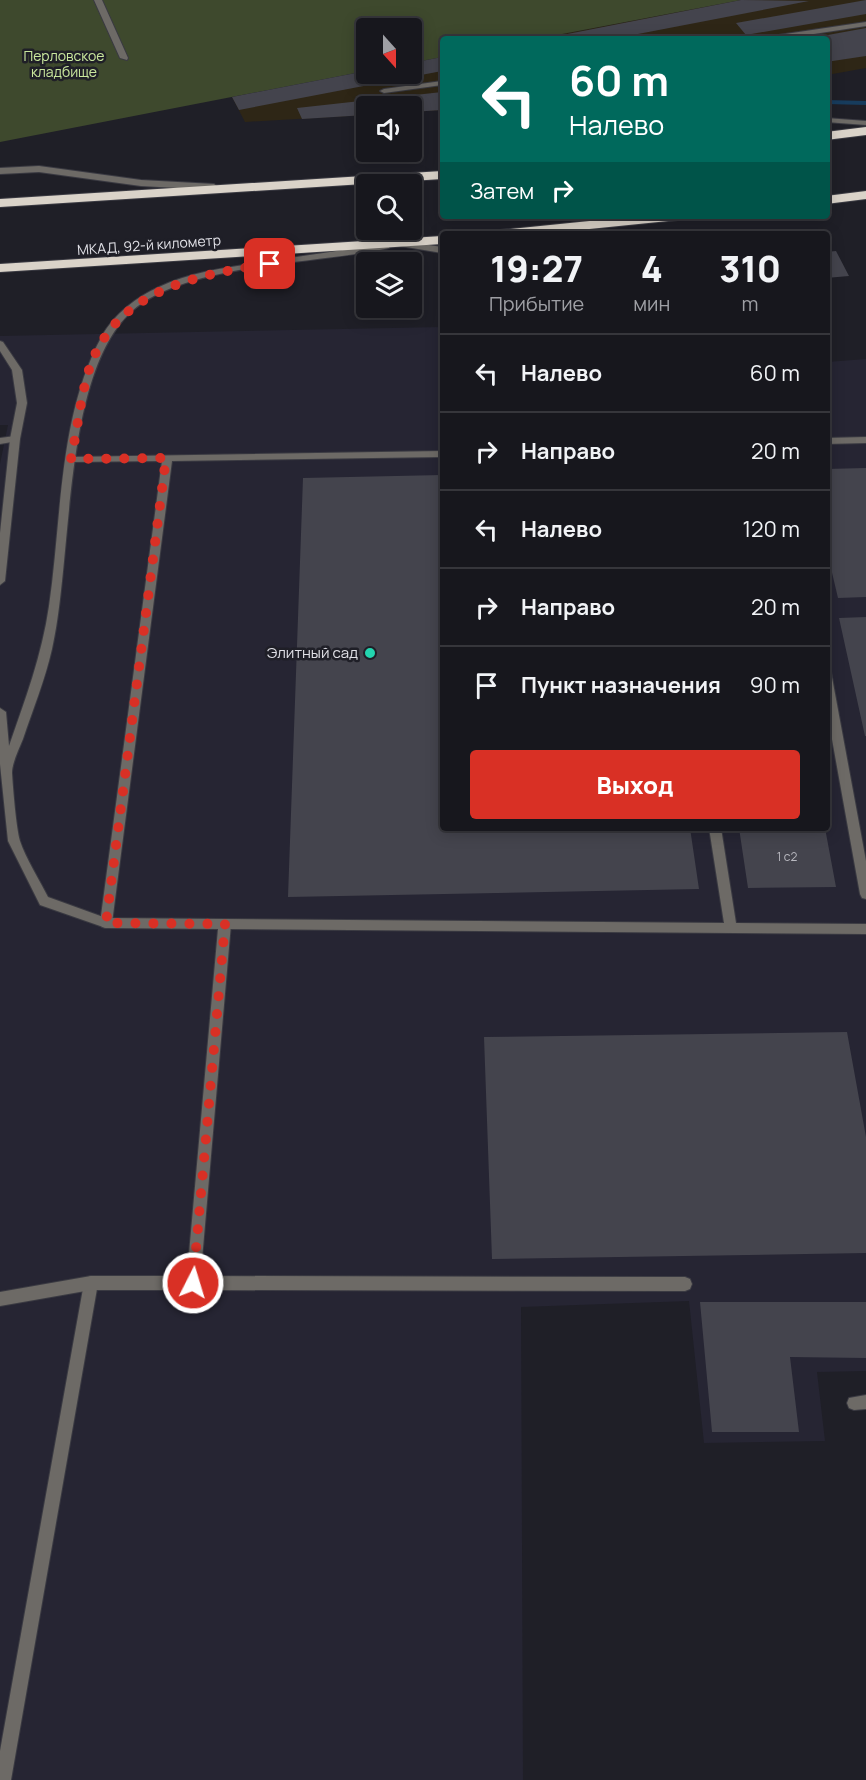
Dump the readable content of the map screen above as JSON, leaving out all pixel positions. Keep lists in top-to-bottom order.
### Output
{
  "streets": {
    "highway": ["МКАД, 92-й километр"]
  },
  "parks": ["Перловское кладбище"],
  "places": ["Элитный сад"],
  "house_numbers": ["1 с2"],
  "north": "bottom",
  "page": {
    "turn": ["60 m", "Налево"],
    "then": "Затем",
    "eta": [
      "19:27",
      "Прибытие",
      "4",
      "мин",
      "310",
      "m"
    ],
    "list": [
      {
        "name": "Налево",
        "value": "60 m"
      },
      {
        "name": "Направо",
        "value": "20 m"
      },
      {
        "name": "Налево",
        "value": "120 m"
      },
      {
        "name": "Направо",
        "value": "20 m"
      },
      {
        "name": "Пункт назначения",
        "value": "90 m"
      }
    ],
    "buttons": "Выход"
  }
}
